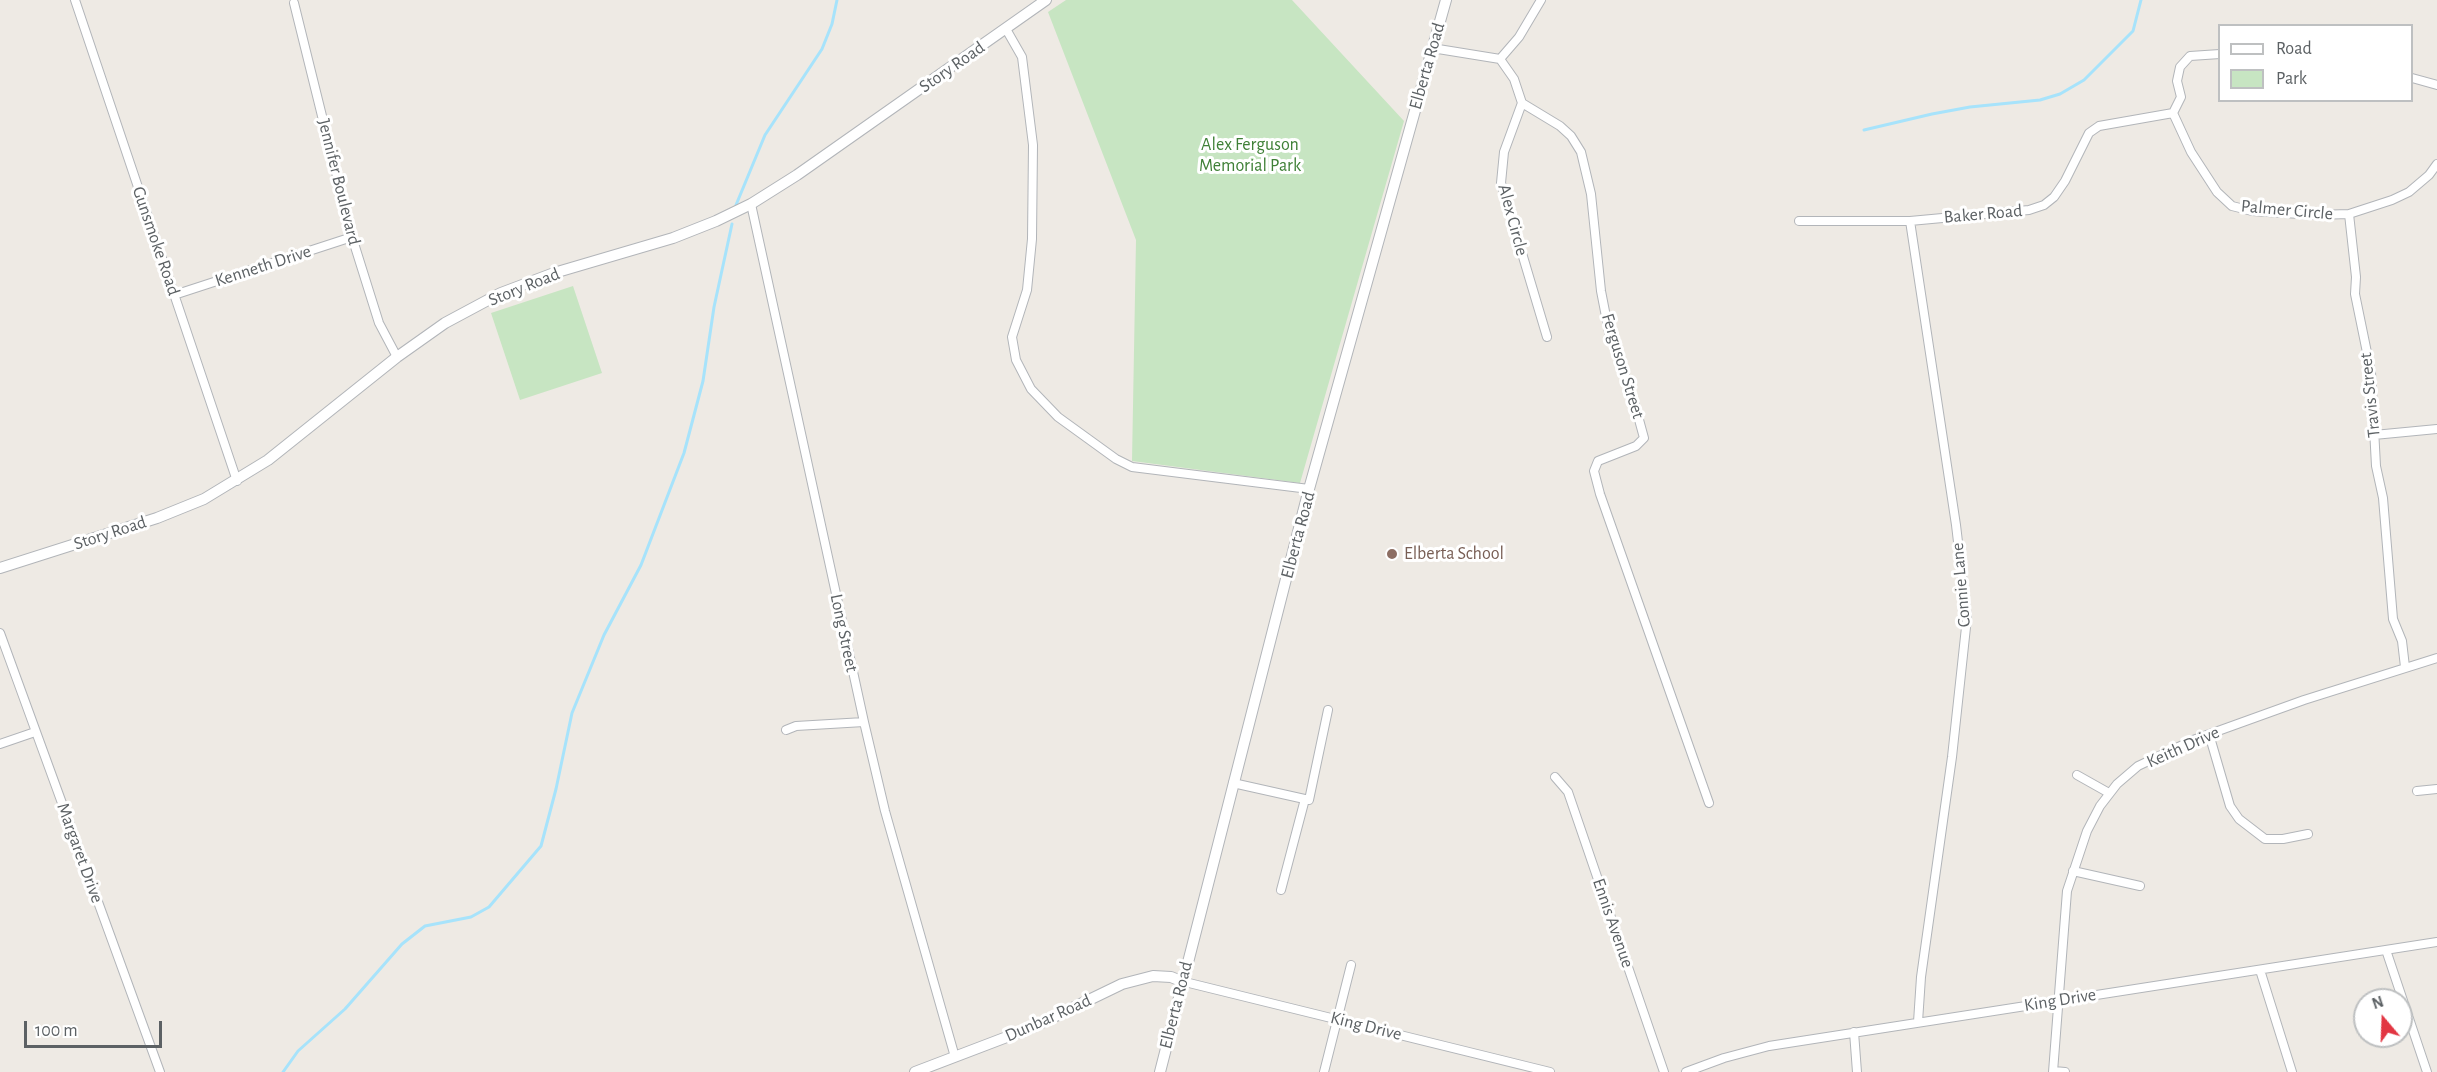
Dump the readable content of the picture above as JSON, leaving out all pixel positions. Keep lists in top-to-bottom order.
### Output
{
  "streets": {
    "street": [
      "Elberta Road",
      "Story Road",
      "Jennifer Boulevard",
      "Palmer Circle",
      "Baker Road",
      "Alex Circle",
      "Gunsmoke Road",
      "Kenneth Drive",
      "Ferguson Street",
      "Travis Street",
      "Connie Lane",
      "Long Street",
      "Keith Drive",
      "Margaret Drive",
      "Ennis Avenue",
      "King Drive",
      "Dunbar Road"
    ]
  },
  "crossings": [
    ["Elberta Road", "King Drive"],
    ["Elberta Road", "Dunbar Road"],
    ["Story Road", "Jennifer Boulevard"],
    ["Story Road", "Gunsmoke Road"],
    ["Story Road", "Long Street"],
    ["Jennifer Boulevard", "Kenneth Drive"],
    ["Palmer Circle", "Baker Road"],
    ["Palmer Circle", "Travis Street"],
    ["Baker Road", "Connie Lane"],
    ["Alex Circle", "Ferguson Street"],
    ["Gunsmoke Road", "Kenneth Drive"],
    ["Travis Street", "Keith Drive"],
    ["Connie Lane", "King Drive"],
    ["Long Street", "Dunbar Road"],
    ["Keith Drive", "King Drive"],
    ["King Drive", "Dunbar Road"]
  ],
  "parks": ["Alex Ferguson Memorial Park"],
  "places": ["Elberta School"],
  "legend": ["Road", "Park"],
  "scale_bar": "100 m",
  "north": "top"
}
